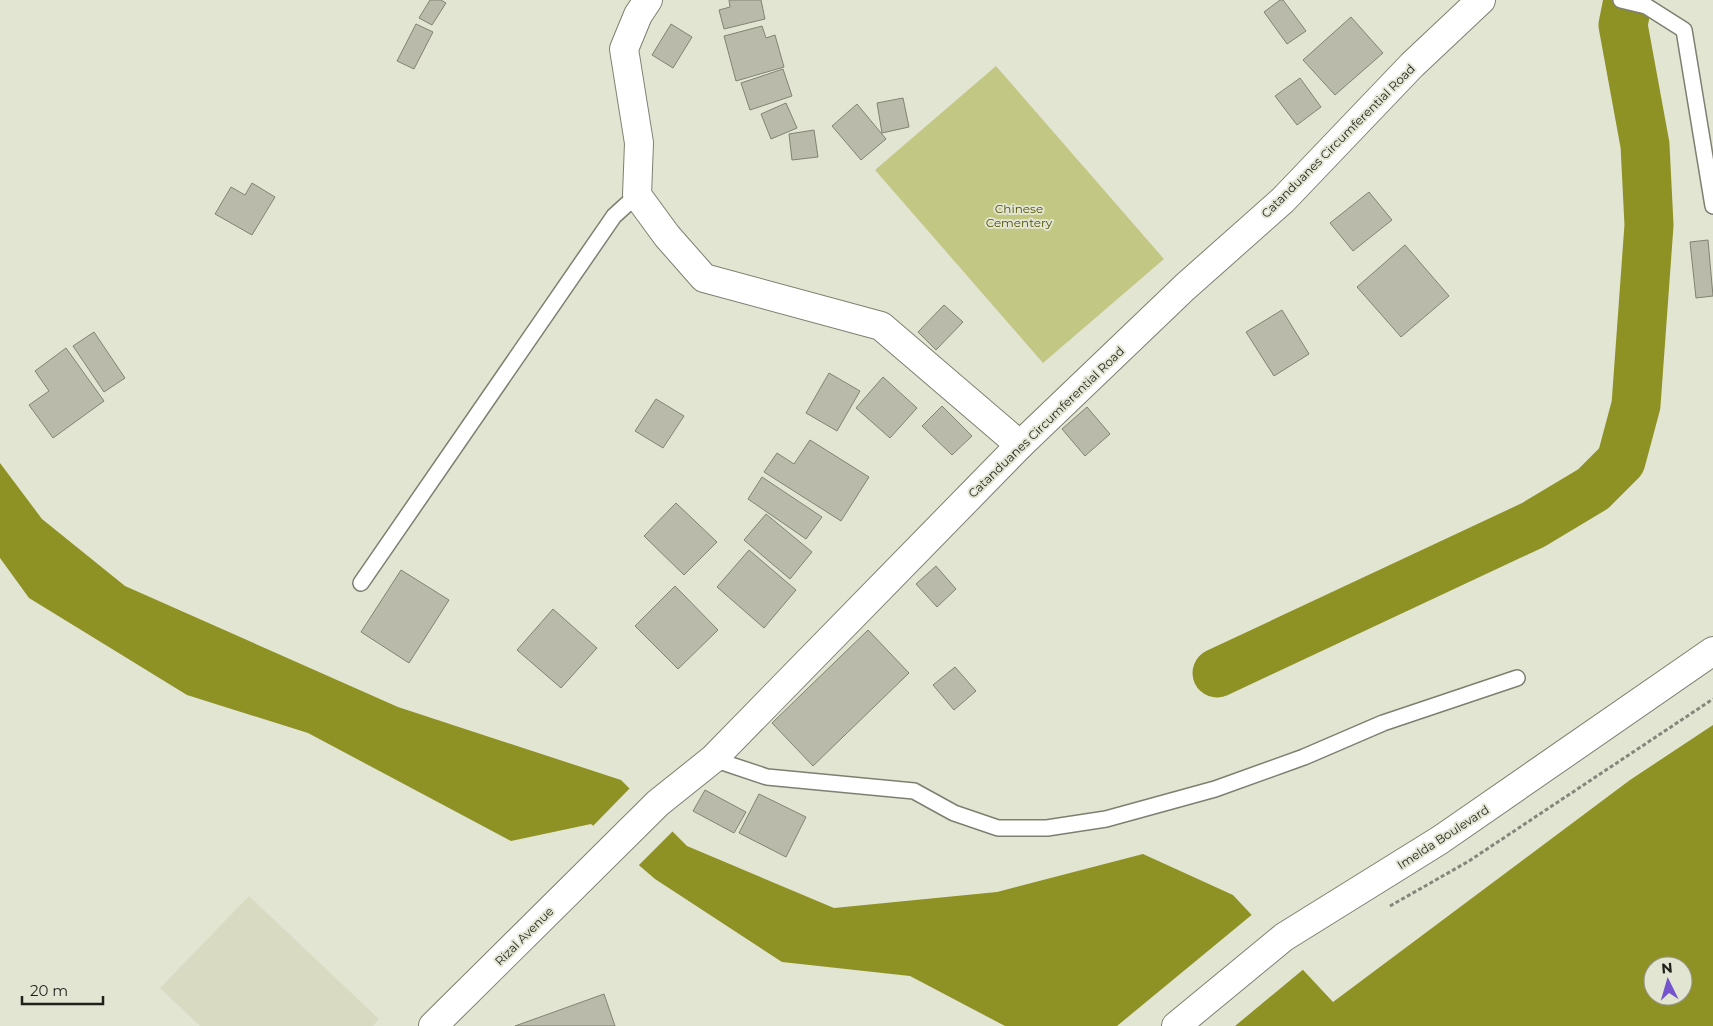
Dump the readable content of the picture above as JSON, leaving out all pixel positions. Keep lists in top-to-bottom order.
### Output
{
  "streets": {
    "main road": ["Catanduanes Circumferential Road", "Imelda Boulevard", "Rizal Avenue"]
  },
  "crossings": [
    ["Catanduanes Circumferential Road", "Rizal Avenue"]
  ],
  "parks": ["Chinese Cementery"],
  "scale_bar": "20 m",
  "north": "top"
}
